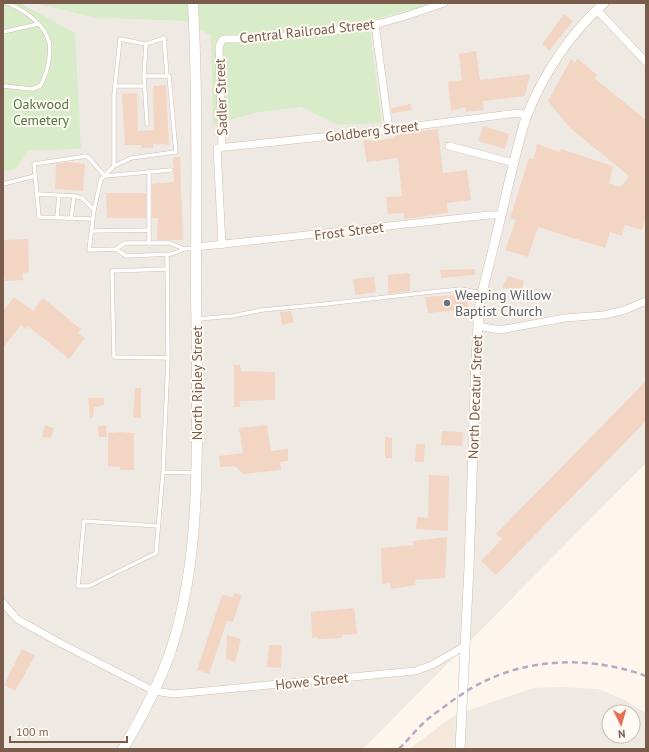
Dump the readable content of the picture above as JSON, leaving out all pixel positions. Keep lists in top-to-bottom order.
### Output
{
  "streets": {
    "main road": ["North Ripley Street"],
    "street": [
      "Central Railroad Street",
      "Sadler Street",
      "Goldberg Street",
      "Frost Street",
      "North Decatur Street",
      "Howe Street"
    ]
  },
  "crossings": [
    ["Central Railroad Street", "Sadler Street"],
    ["Sadler Street", "Goldberg Street"],
    ["Sadler Street", "Frost Street"],
    ["Goldberg Street", "North Decatur Street"],
    ["Frost Street", "North Ripley Street"],
    ["Frost Street", "North Decatur Street"],
    ["North Ripley Street", "Howe Street"],
    ["North Decatur Street", "Howe Street"]
  ],
  "parks": ["Oakwood Cemetery"],
  "places": ["Weeping Willow Baptist Church"],
  "scale_bar": "100 m",
  "north": "bottom"
}
